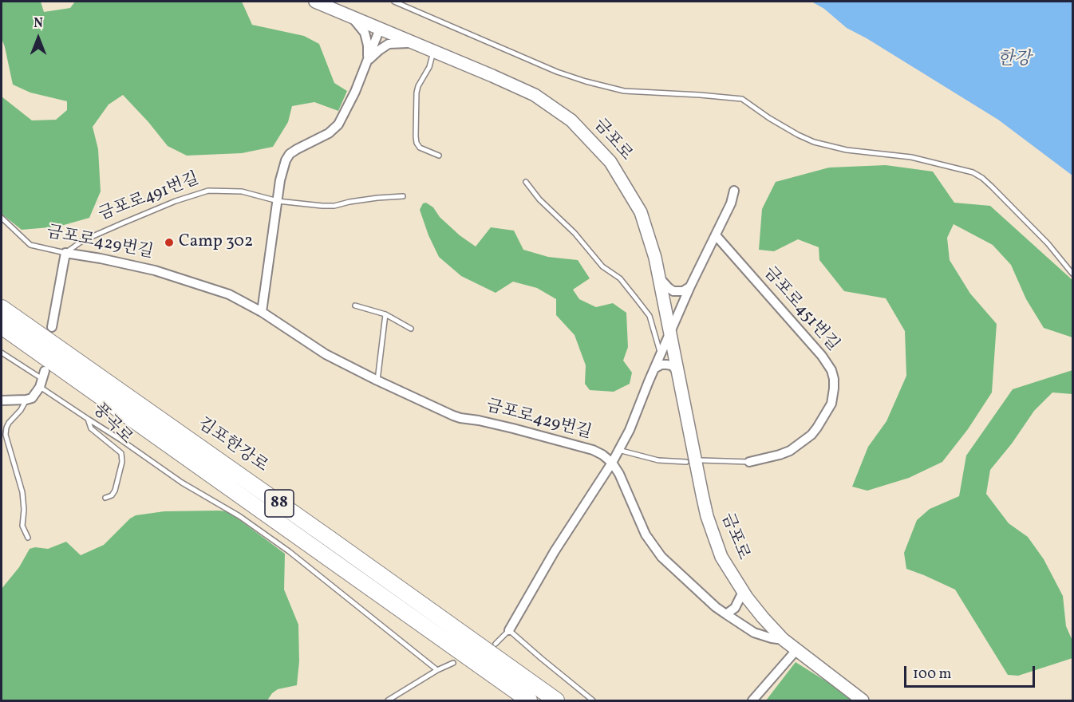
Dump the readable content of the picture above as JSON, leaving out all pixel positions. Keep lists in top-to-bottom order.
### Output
{
  "streets": {
    "highway": ["김포한강로", "88"],
    "main road": ["금포로"],
    "street": ["금포로429번길", "금포로451번길"],
    "lane": ["금포로491번길", "풍곡로"]
  },
  "crossings": [
    ["금포로", "금포로429번길"],
    ["금포로491번길", "금포로429번길"]
  ],
  "water": ["한강"],
  "places": ["Camp 302"],
  "scale_bar": "100 m",
  "north": "top"
}
